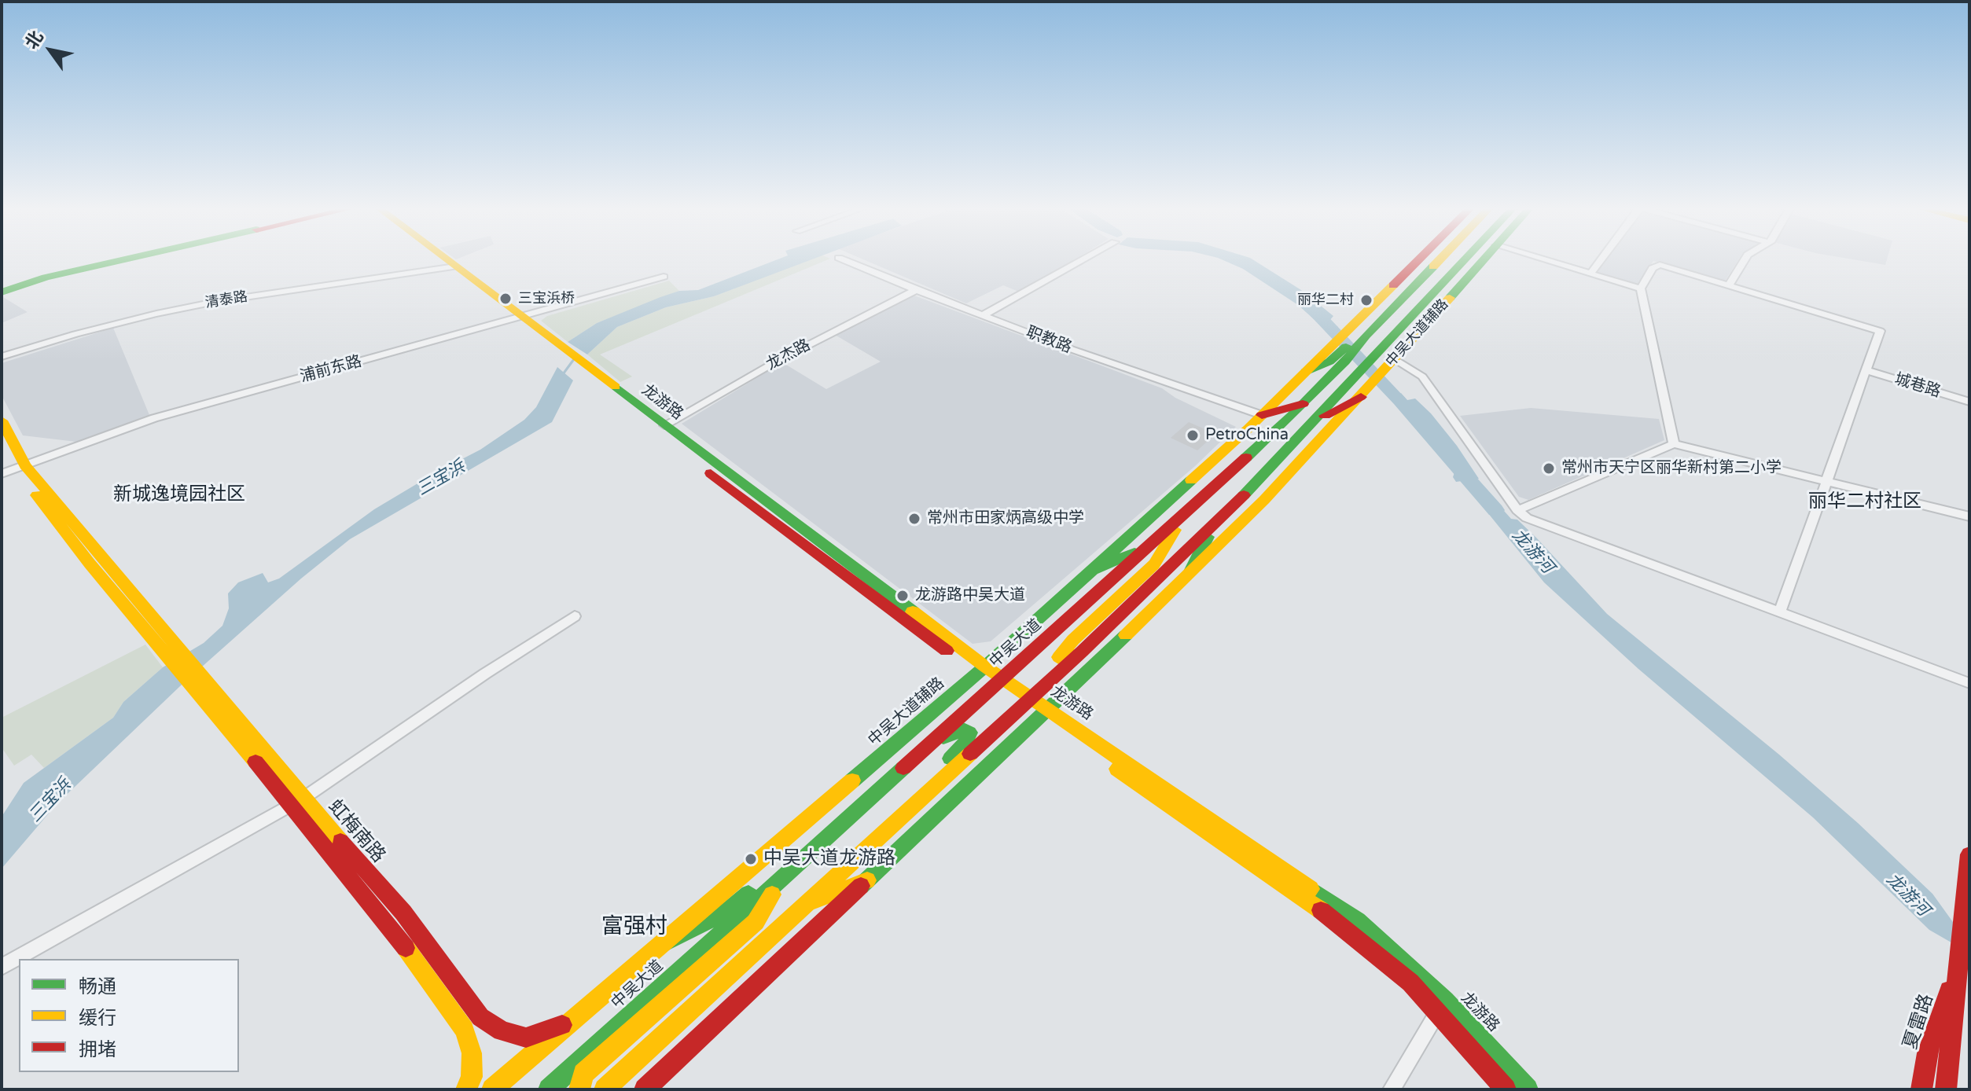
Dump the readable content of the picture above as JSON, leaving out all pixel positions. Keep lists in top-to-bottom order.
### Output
{
  "streets": {
    "main road": [
      "中吴大道辅路",
      "龙游路",
      "中吴大道",
      "虹梅南路",
      "夏雷路"
    ],
    "street": [
      "清泰路",
      "职教路",
      "龙杰路",
      "浦前东路",
      "城巷路"
    ]
  },
  "crossings": [
    ["中吴大道辅路", "职教路"],
    ["中吴大道辅路", "龙游路"],
    ["中吴大道辅路", "中吴大道"],
    ["中吴大道辅路", "虹梅南路"],
    ["职教路", "龙杰路"],
    ["龙杰路", "龙游路"],
    ["龙游路", "中吴大道"]
  ],
  "districts": ["新城逸境园社区", "丽华二村社区", "富强村"],
  "water": ["三宝浜", "龙游河"],
  "places": [
    "三宝浜桥",
    "丽华二村",
    "PetroChina",
    "常州市天宁区丽华新村第二小学",
    "常州市田家炳高级中学",
    "龙游路中吴大道",
    "中吴大道龙游路"
  ],
  "legend": ["畅通", "缓行", "拥堵"],
  "north": "top left"
}
